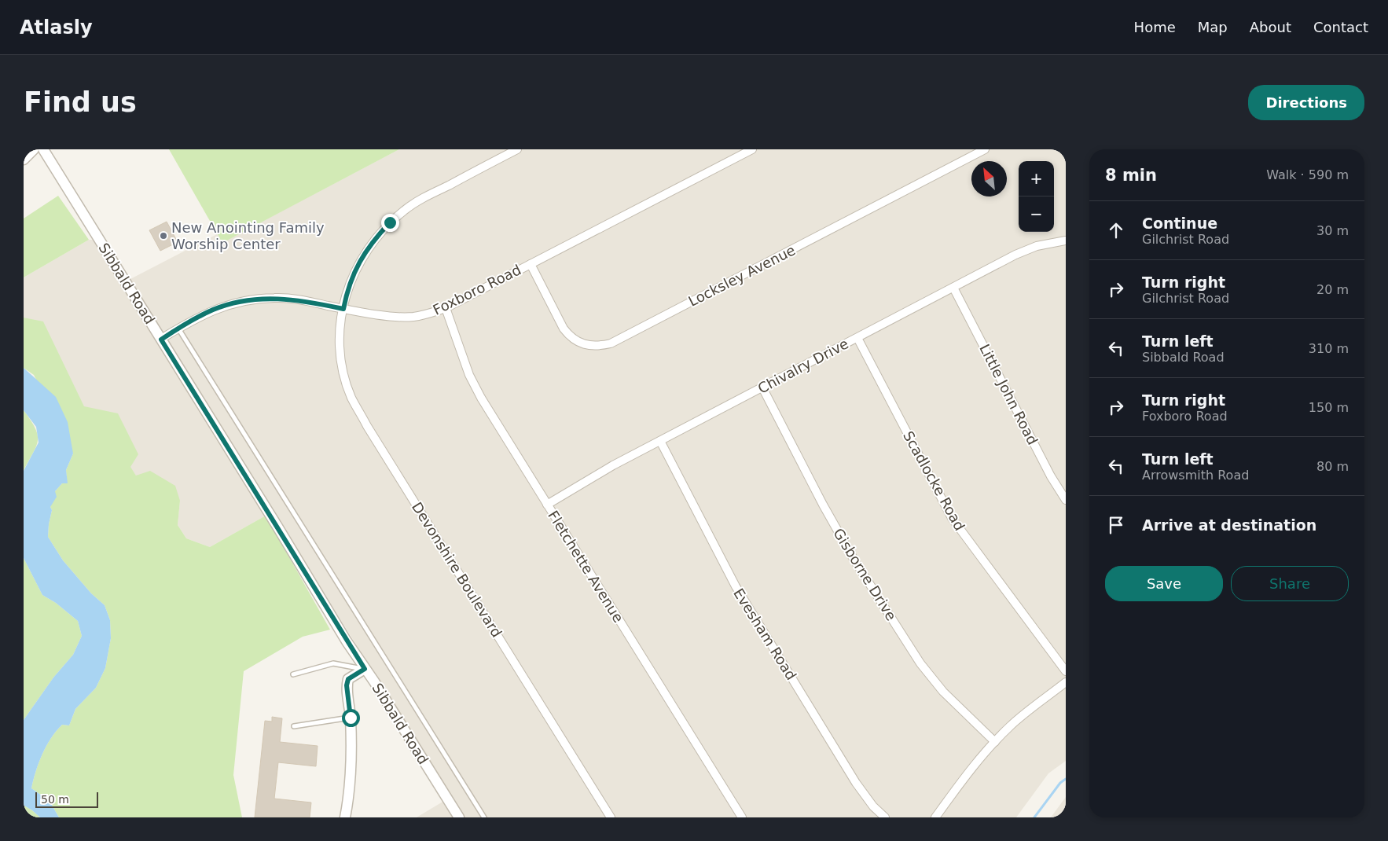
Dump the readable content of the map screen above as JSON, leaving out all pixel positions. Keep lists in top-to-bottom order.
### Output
{
  "streets": {
    "street": [
      "Locksley Avenue",
      "Sibbald Road",
      "Foxboro Road",
      "Chivalry Drive",
      "Little John Road",
      "Scadlocke Road",
      "Fletchette Avenue",
      "Devonshire Boulevard",
      "Gisborne Drive",
      "Evesham Road"
    ]
  },
  "crossings": [
    ["Locksley Avenue", "Foxboro Road"],
    ["Sibbald Road", "Foxboro Road"],
    ["Foxboro Road", "Fletchette Avenue"],
    ["Foxboro Road", "Devonshire Boulevard"],
    ["Chivalry Drive", "Little John Road"],
    ["Chivalry Drive", "Scadlocke Road"],
    ["Chivalry Drive", "Fletchette Avenue"],
    ["Chivalry Drive", "Gisborne Drive"],
    ["Chivalry Drive", "Evesham Road"]
  ],
  "places": ["New Anointing Family Worship Center"],
  "scale_bar": "50 m",
  "north": "top left",
  "page": {
    "header": "Atlasly",
    "nav": [
      "Home",
      "Map",
      "About",
      "Contact"
    ],
    "buttons": [
      "Directions",
      ["Save", "Share"]
    ],
    "title": "Find us",
    "heading": ["8 min", "Walk · 590 m"],
    "map_buttons": ["+", "−"],
    "list": [
      ["Continue", "Gilchrist Road", "30 m"],
      ["Turn right", "Gilchrist Road", "20 m"],
      ["Turn left", "Sibbald Road", "310 m"],
      ["Turn right", "Foxboro Road", "150 m"],
      ["Turn left", "Arrowsmith Road", "80 m"],
      "Arrive at destination"
    ],
    "scale": "50 m"
  }
}
